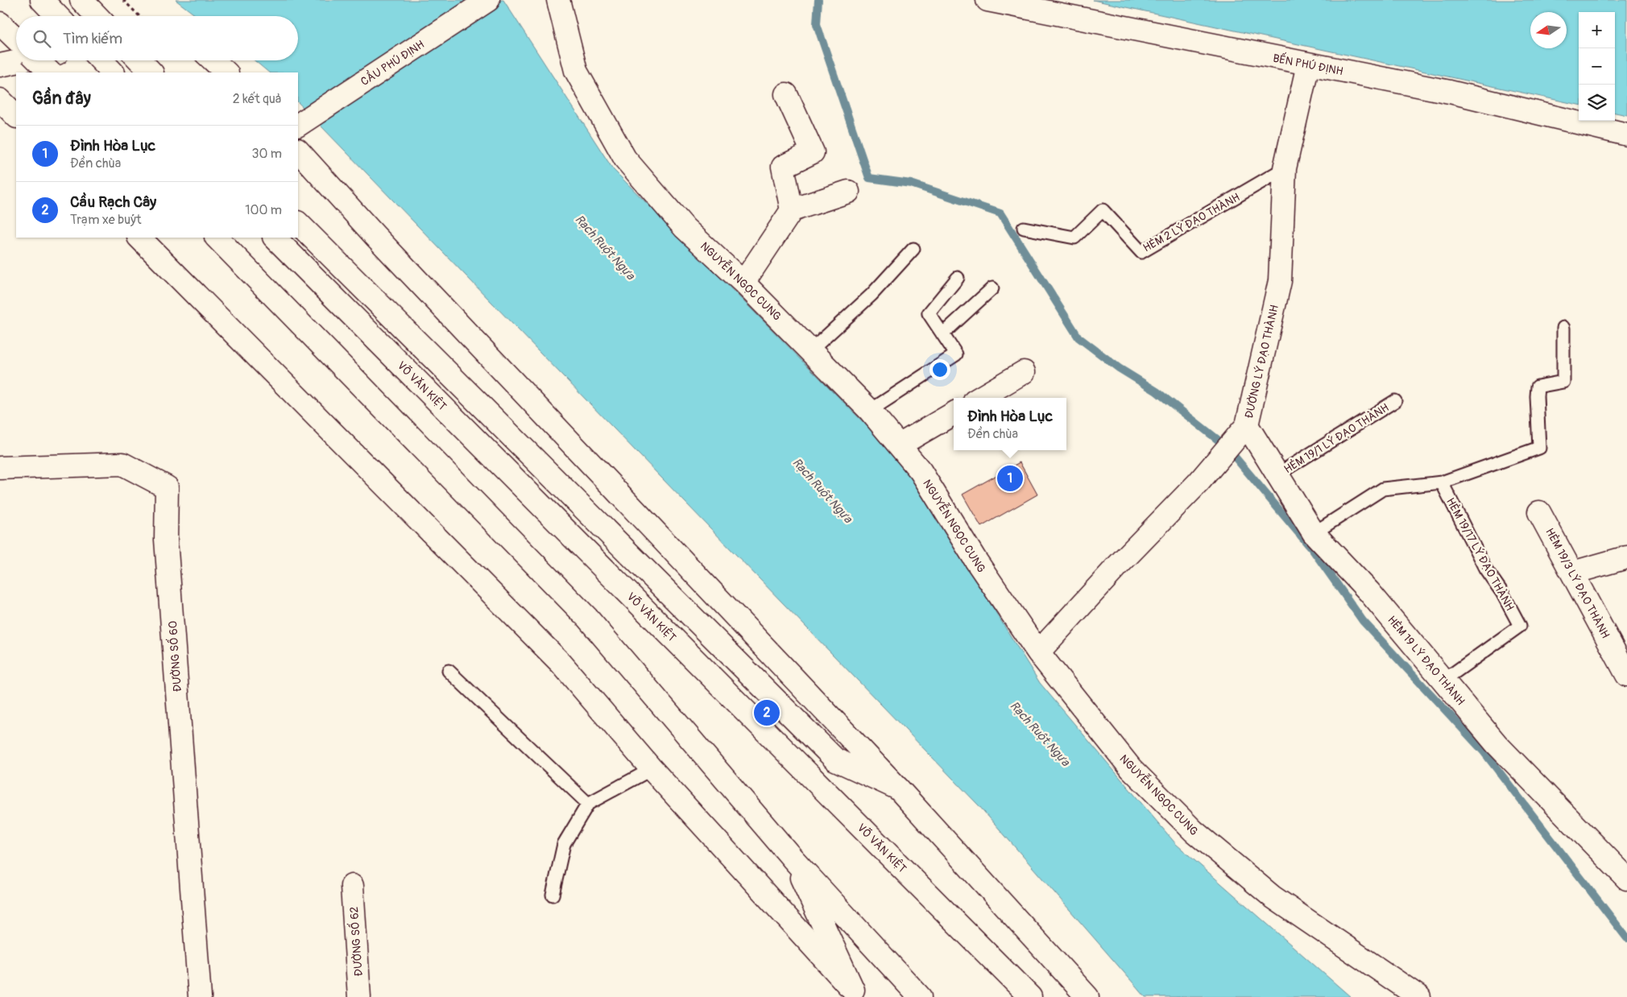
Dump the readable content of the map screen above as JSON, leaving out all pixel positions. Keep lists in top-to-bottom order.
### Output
{
  "streets": {
    "main road": [
      "CẦU PHÚ ĐỊNH",
      "BẾN PHÚ ĐỊNH",
      "NGUYỄN NGỌC CUNG",
      "ĐƯỜNG LÝ ĐẠO THÀNH",
      "VÕ VĂN KIỆT",
      "HẺM 19/3 LÝ ĐẠO THÀNH",
      "ĐƯỜNG SỐ 60",
      "HẺM 19 LÝ ĐẠO THÀNH",
      "ĐƯỜNG SỐ 62"
    ],
    "lane": ["HẺM 2 LÝ ĐẠO THÀNH", "HẺM 19/1 LÝ ĐẠO THÀNH", "HẺM 19/17 LÝ ĐẠO THÀNH"]
  },
  "crossings": [
    ["BẾN PHÚ ĐỊNH", "ĐƯỜNG LÝ ĐẠO THÀNH"],
    ["HẺM 2 LÝ ĐẠO THÀNH", "ĐƯỜNG LÝ ĐẠO THÀNH"],
    ["NGUYỄN NGỌC CUNG", "ĐƯỜNG LÝ ĐẠO THÀNH"],
    ["ĐƯỜNG LÝ ĐẠO THÀNH", "HẺM 19 LÝ ĐẠO THÀNH"],
    ["HẺM 19/1 LÝ ĐẠO THÀNH", "HẺM 19 LÝ ĐẠO THÀNH"],
    ["HẺM 19/17 LÝ ĐẠO THÀNH", "HẺM 19 LÝ ĐẠO THÀNH"]
  ],
  "water": ["Rạch Ruột Ngựa"],
  "north": "left",
  "page": {
    "map_buttons": ["+", "−"],
    "search": "Tìm kiếm",
    "heading": ["Gần đây", "2 kết quả"],
    "list": [
      {
        "mark": "1",
        "name": "Đình Hòa Lục",
        "note": "Đền chùa",
        "value": "30 m"
      },
      {
        "mark": "2",
        "name": "Cầu Rạch Cây",
        "note": "Trạm xe buýt",
        "value": "100 m"
      }
    ],
    "popup": ["Đình Hòa Lục", "Đền chùa"],
    "pins": ["1", "2"]
  }
}
